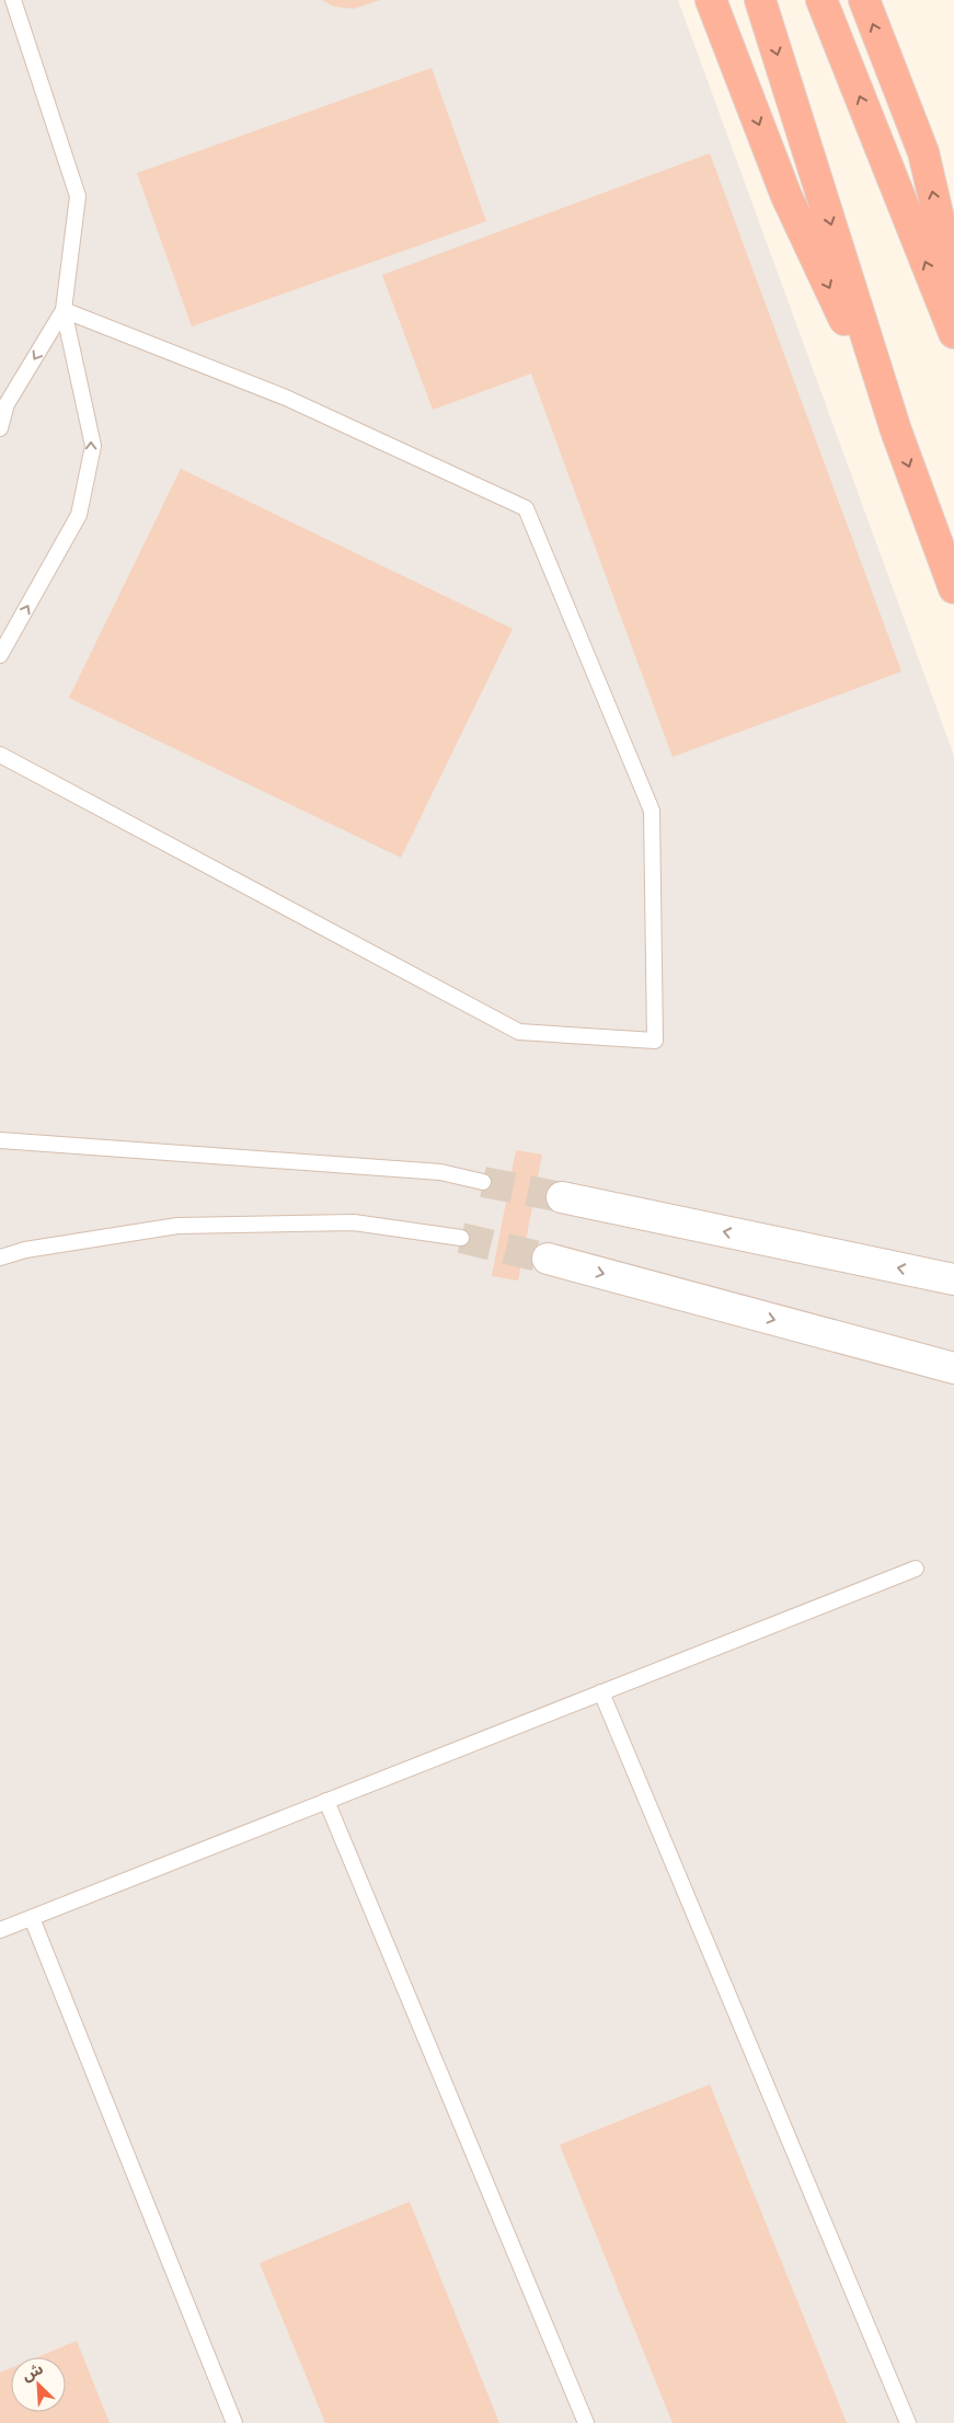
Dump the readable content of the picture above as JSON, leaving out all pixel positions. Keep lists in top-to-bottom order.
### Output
{
  "north": "top left"
}
